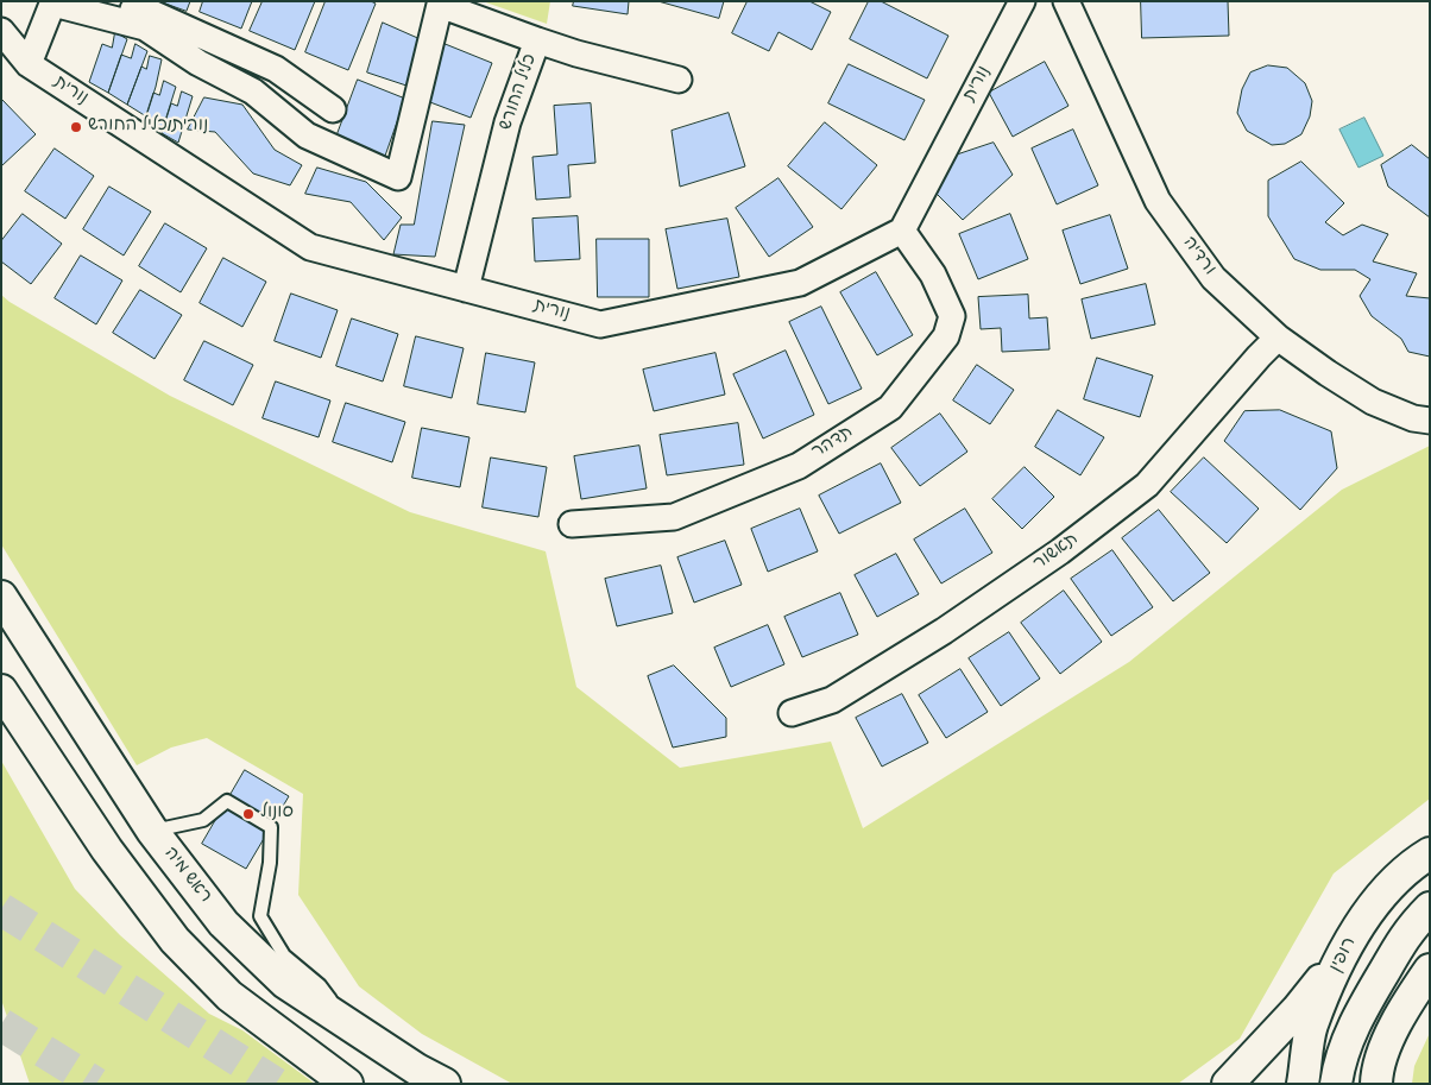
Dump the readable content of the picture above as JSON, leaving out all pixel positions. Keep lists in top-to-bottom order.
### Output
{
  "streets": {
    "street": [
      "נורית",
      "כליל החורש",
      "ורדיה",
      "תדהר",
      "תאשור",
      "ראש מיה",
      "רופין"
    ]
  },
  "crossings": [
    ["נורית", "כליל החורש"],
    ["נורית", "תדהר"],
    ["ורדיה", "תאשור"]
  ],
  "places": ["נורית/כליל החורש", "סונול"]
}
